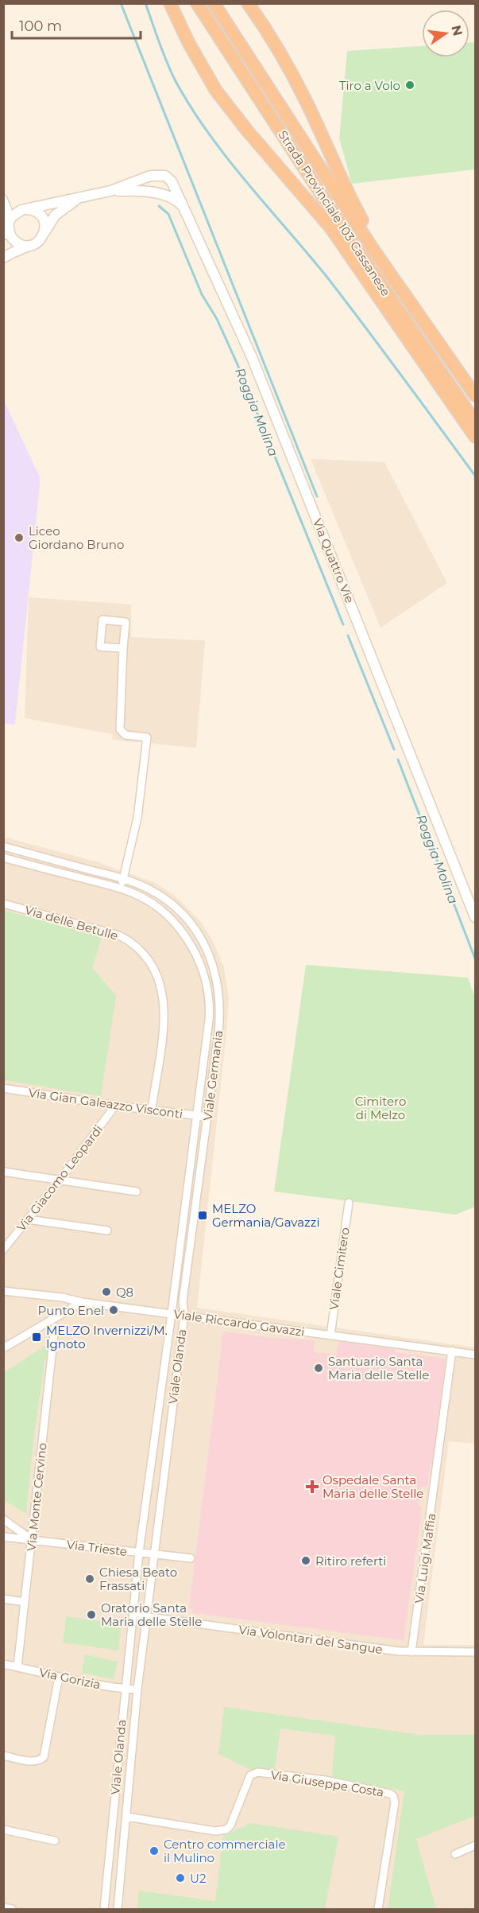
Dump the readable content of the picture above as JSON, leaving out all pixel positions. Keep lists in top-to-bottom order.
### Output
{
  "streets": {
    "highway": ["Strada Provinciale 103 Cassanese"],
    "street": [
      "Via Quattro Vie",
      "Via delle Betulle",
      "Viale Germania",
      "Via Gian Galeazzo Visconti",
      "Via Giacomo Leopardi",
      "Viale Cimitero",
      "Viale Riccardo Gavazzi",
      "Viale Olanda",
      "Via Monte Cervino",
      "Via Trieste",
      "Via Luigi Maffia",
      "Via Volontari del Sangue",
      "Via Gorizia",
      "Via Giuseppe Costa"
    ]
  },
  "crossings": [
    ["Via delle Betulle", "Via Gian Galeazzo Visconti"],
    ["Viale Germania", "Via Gian Galeazzo Visconti"],
    ["Viale Germania", "Viale Riccardo Gavazzi"],
    ["Viale Germania", "Viale Olanda"],
    ["Via Gian Galeazzo Visconti", "Via Giacomo Leopardi"],
    ["Viale Cimitero", "Viale Riccardo Gavazzi"],
    ["Viale Riccardo Gavazzi", "Viale Olanda"],
    ["Viale Riccardo Gavazzi", "Via Luigi Maffia"],
    ["Viale Olanda", "Via Trieste"],
    ["Viale Olanda", "Via Volontari del Sangue"],
    ["Viale Olanda", "Via Gorizia"],
    ["Viale Olanda", "Via Giuseppe Costa"],
    ["Via Monte Cervino", "Via Trieste"],
    ["Via Monte Cervino", "Via Gorizia"],
    ["Via Luigi Maffia", "Via Volontari del Sangue"]
  ],
  "water": ["Roggia Molina"],
  "parks": ["Cimitero di Melzo"],
  "places": {
    "other": [
      "Tiro a Volo",
      "Liceo Giordano Bruno",
      "Q8",
      "Punto Enel",
      "Santuario Santa Maria delle Stelle",
      "Ritiro referti",
      "Chiesa Beato Frassati",
      "Oratorio Santa Maria delle Stelle",
      "Centro commerciale il Mulino",
      "U2"
    ],
    "transit": ["MELZO Germania/Gavazzi", "MELZO Invernizzi/M. Ignoto"],
    "health": ["Ospedale Santa Maria delle Stelle"]
  },
  "scale_bar": "100 m",
  "north": "right"
}
